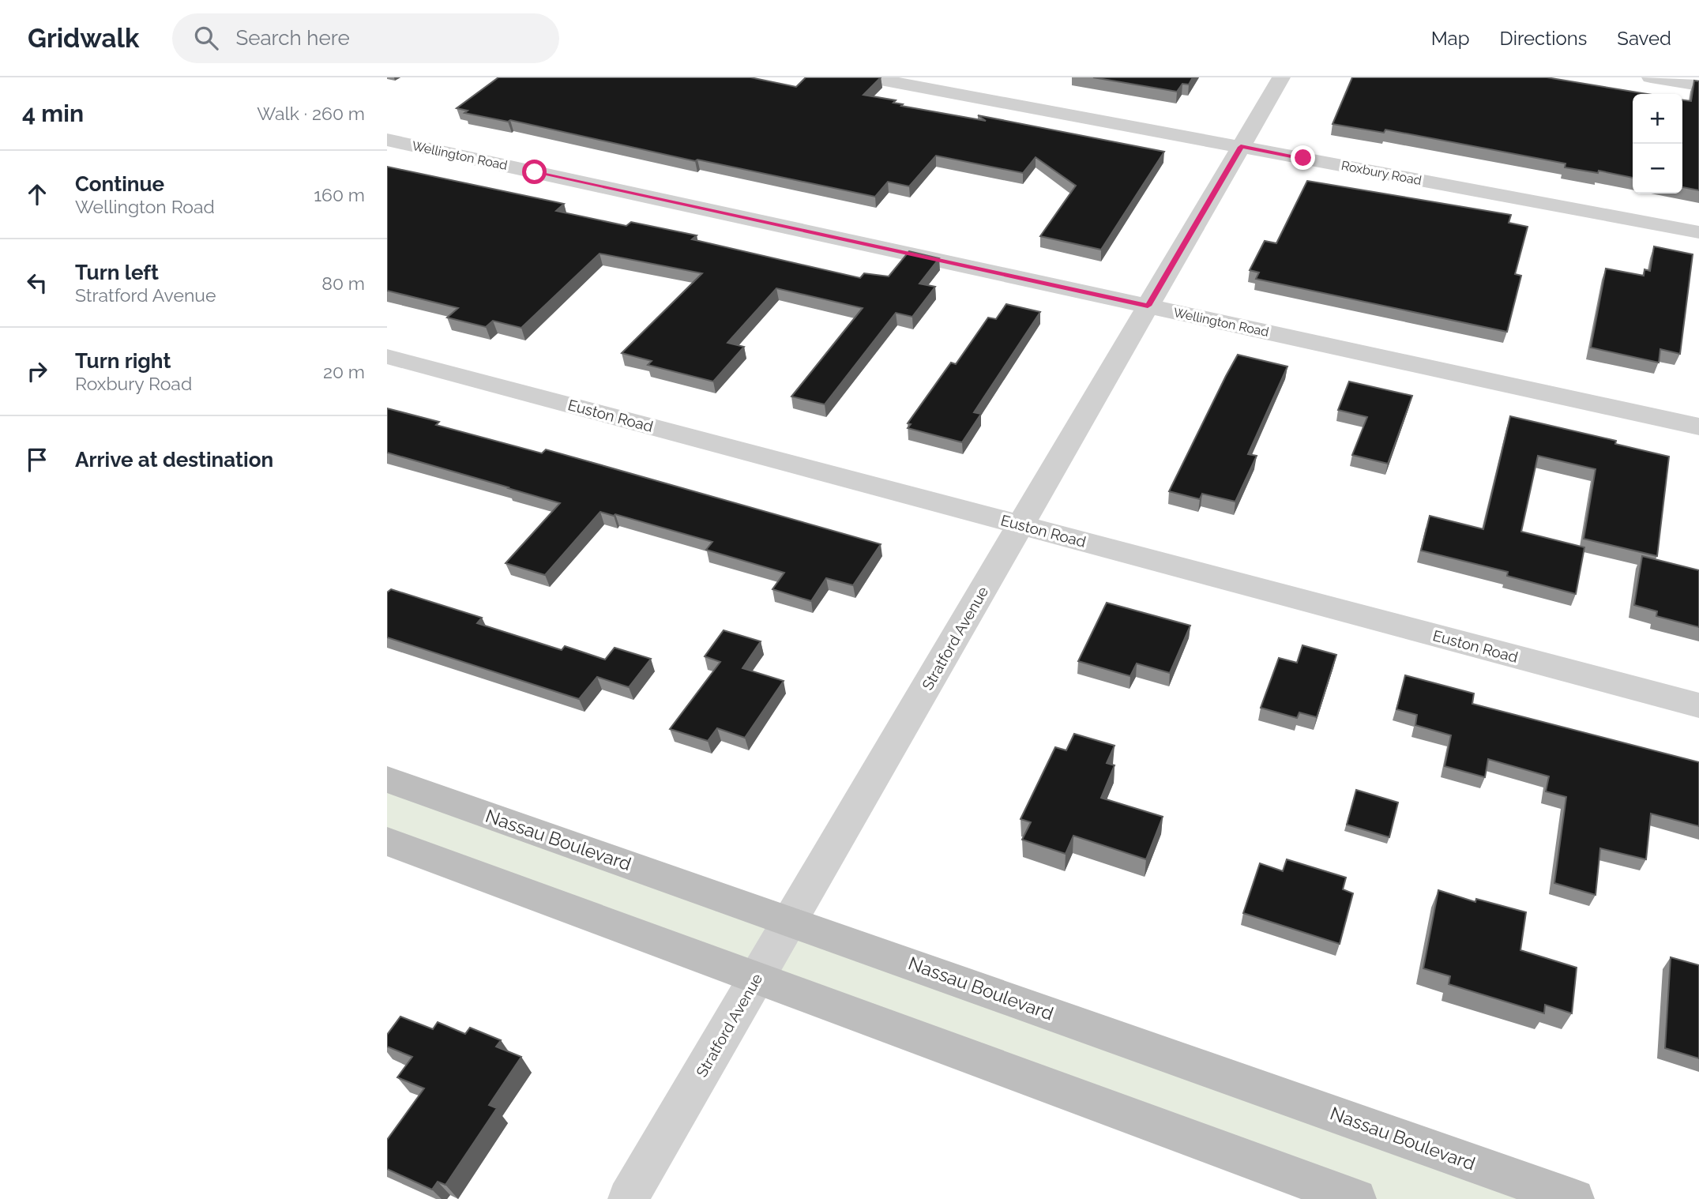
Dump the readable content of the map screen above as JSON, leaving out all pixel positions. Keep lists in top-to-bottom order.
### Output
{
  "streets": {
    "main road": ["Nassau Boulevard"],
    "street": [
      "Wellington Road",
      "Roxbury Road",
      "Euston Road",
      "Stratford Avenue"
    ]
  },
  "crossings": [
    ["Wellington Road", "Stratford Avenue"],
    ["Roxbury Road", "Stratford Avenue"],
    ["Euston Road", "Stratford Avenue"],
    ["Stratford Avenue", "Nassau Boulevard"]
  ],
  "page": {
    "header": "Gridwalk",
    "search": "Search here",
    "nav": ["Map", "Directions", "Saved"],
    "heading": ["4 min", "Walk · 260 m"],
    "map_buttons": ["+", "−"],
    "list": [
      ["Continue", "Wellington Road", "160 m"],
      ["Turn left", "Stratford Avenue", "80 m"],
      ["Turn right", "Roxbury Road", "20 m"],
      "Arrive at destination"
    ]
  }
}
